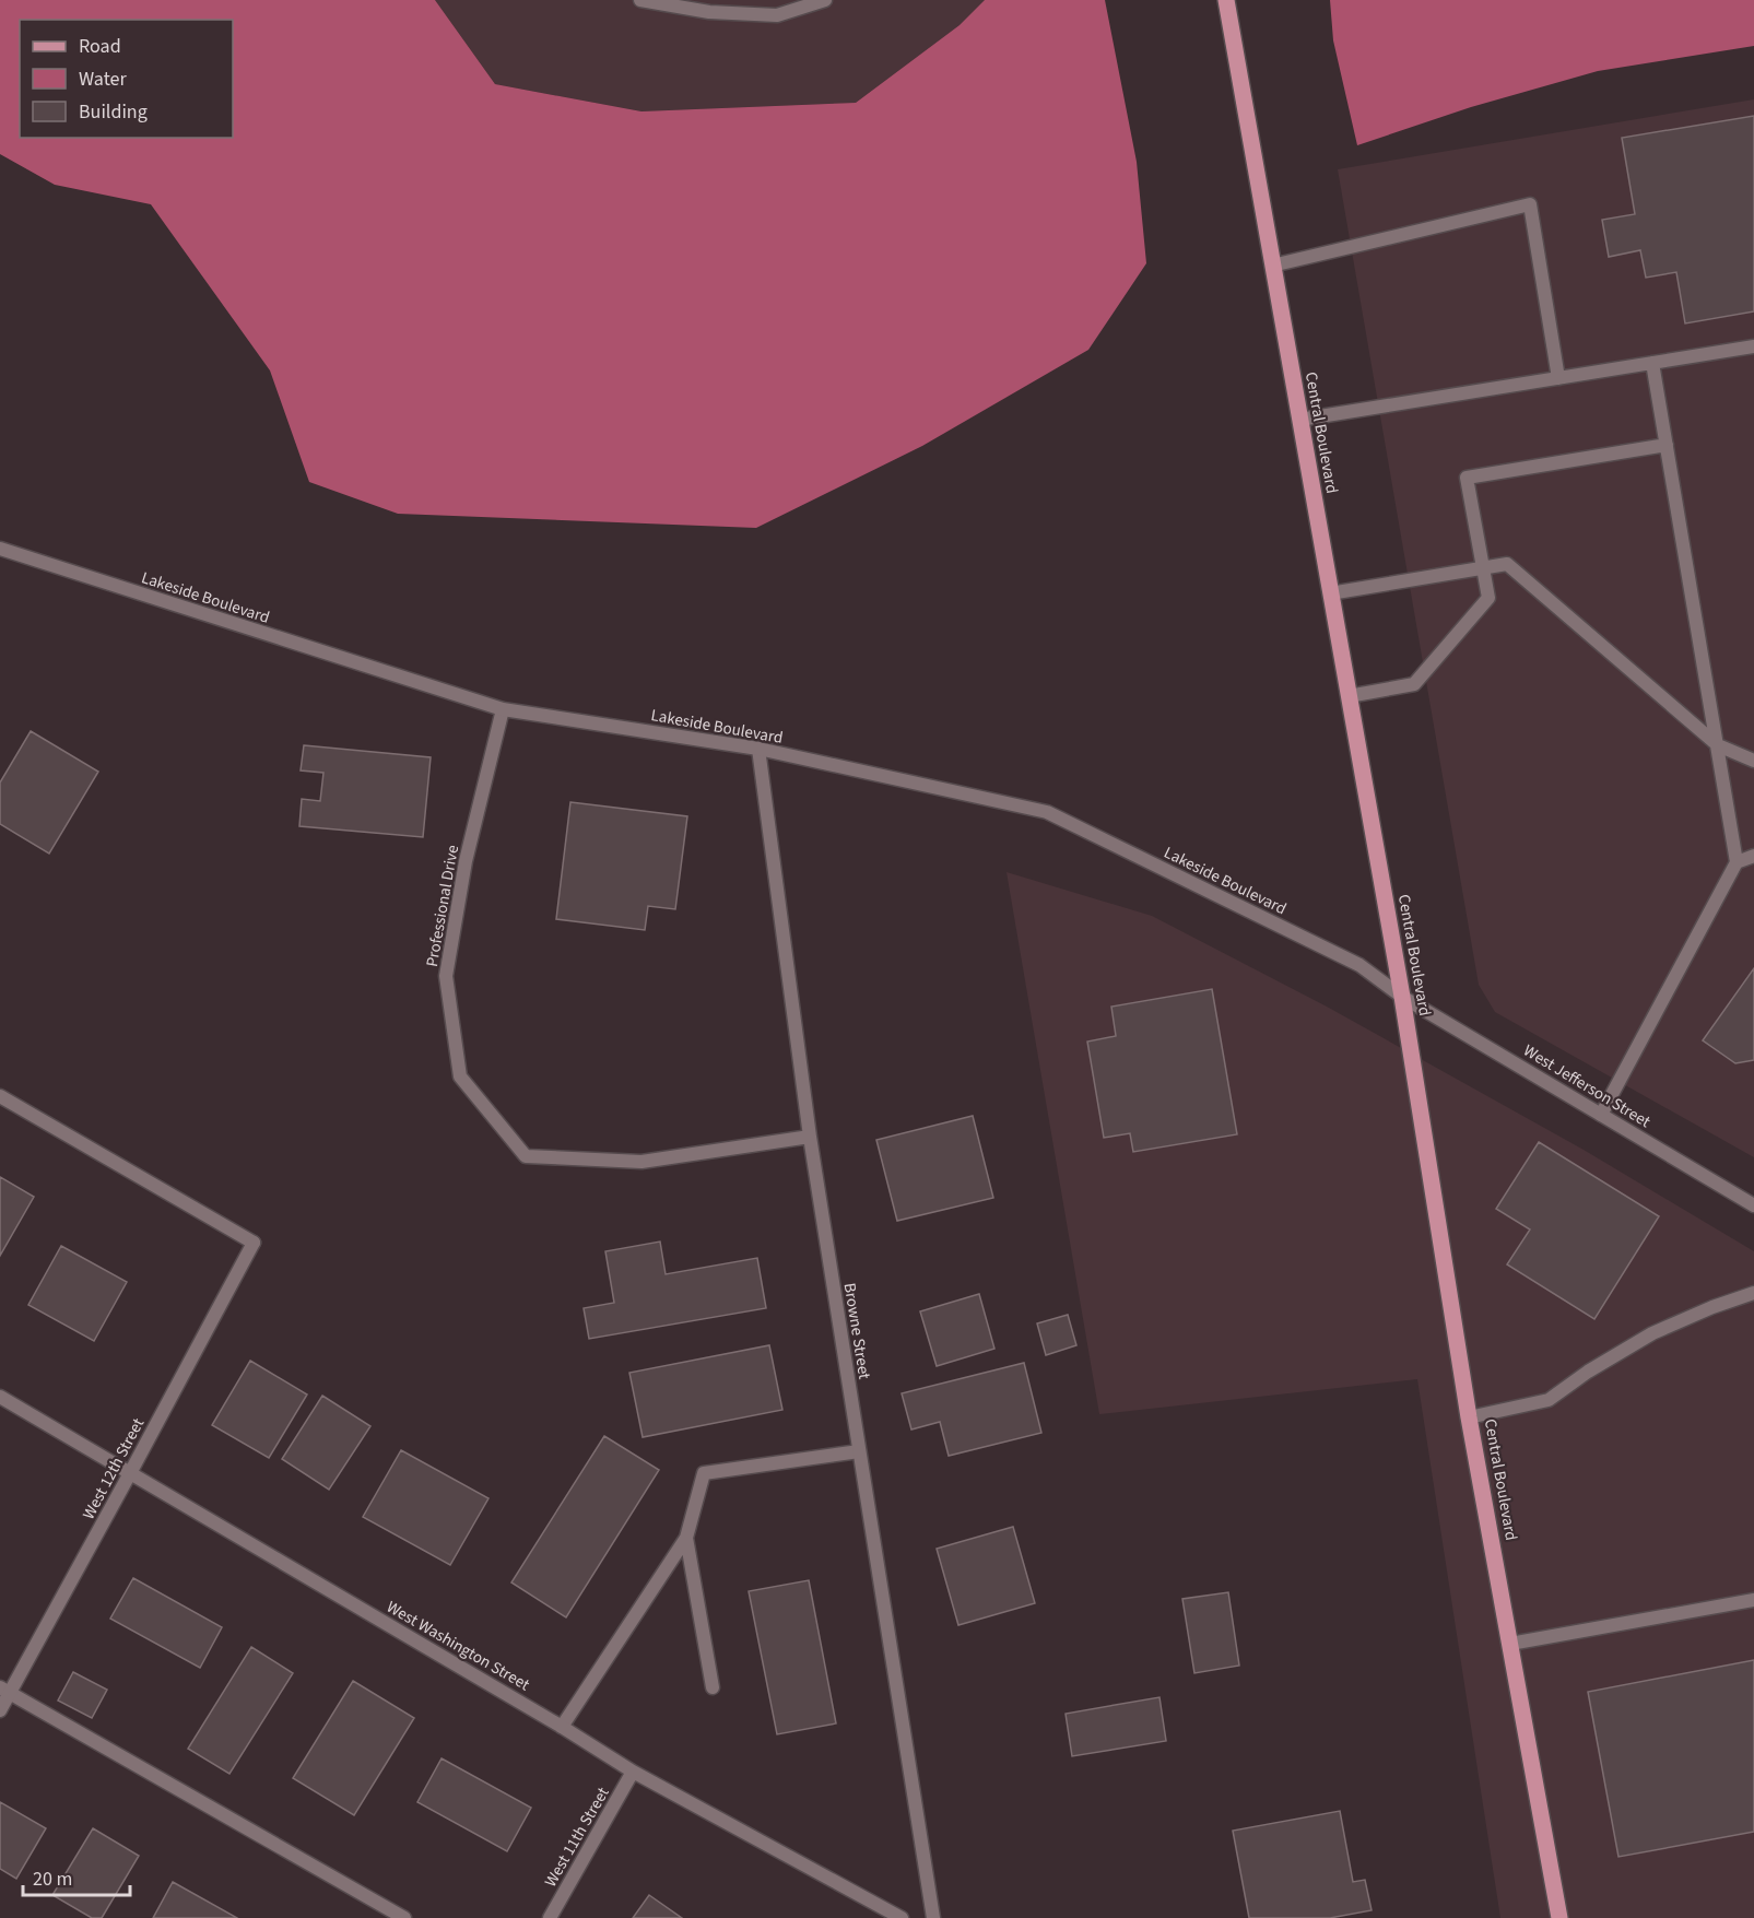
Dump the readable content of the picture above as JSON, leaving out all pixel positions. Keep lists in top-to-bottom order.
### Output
{
  "streets": {
    "main road": ["Central Boulevard"],
    "street": [
      "Lakeside Boulevard",
      "Professional Drive",
      "West Jefferson Street",
      "Browne Street",
      "West 12th Street",
      "West Washington Street",
      "West 11th Street"
    ]
  },
  "crossings": [
    ["Central Boulevard", "Lakeside Boulevard"],
    ["Central Boulevard", "West Jefferson Street"],
    ["Lakeside Boulevard", "Professional Drive"],
    ["Lakeside Boulevard", "West Jefferson Street"],
    ["Lakeside Boulevard", "Browne Street"],
    ["Professional Drive", "Browne Street"],
    ["West 12th Street", "West Washington Street"],
    ["West Washington Street", "West 11th Street"]
  ],
  "legend": ["Road", "Water", "Building"],
  "scale_bar": "20 m"
}
